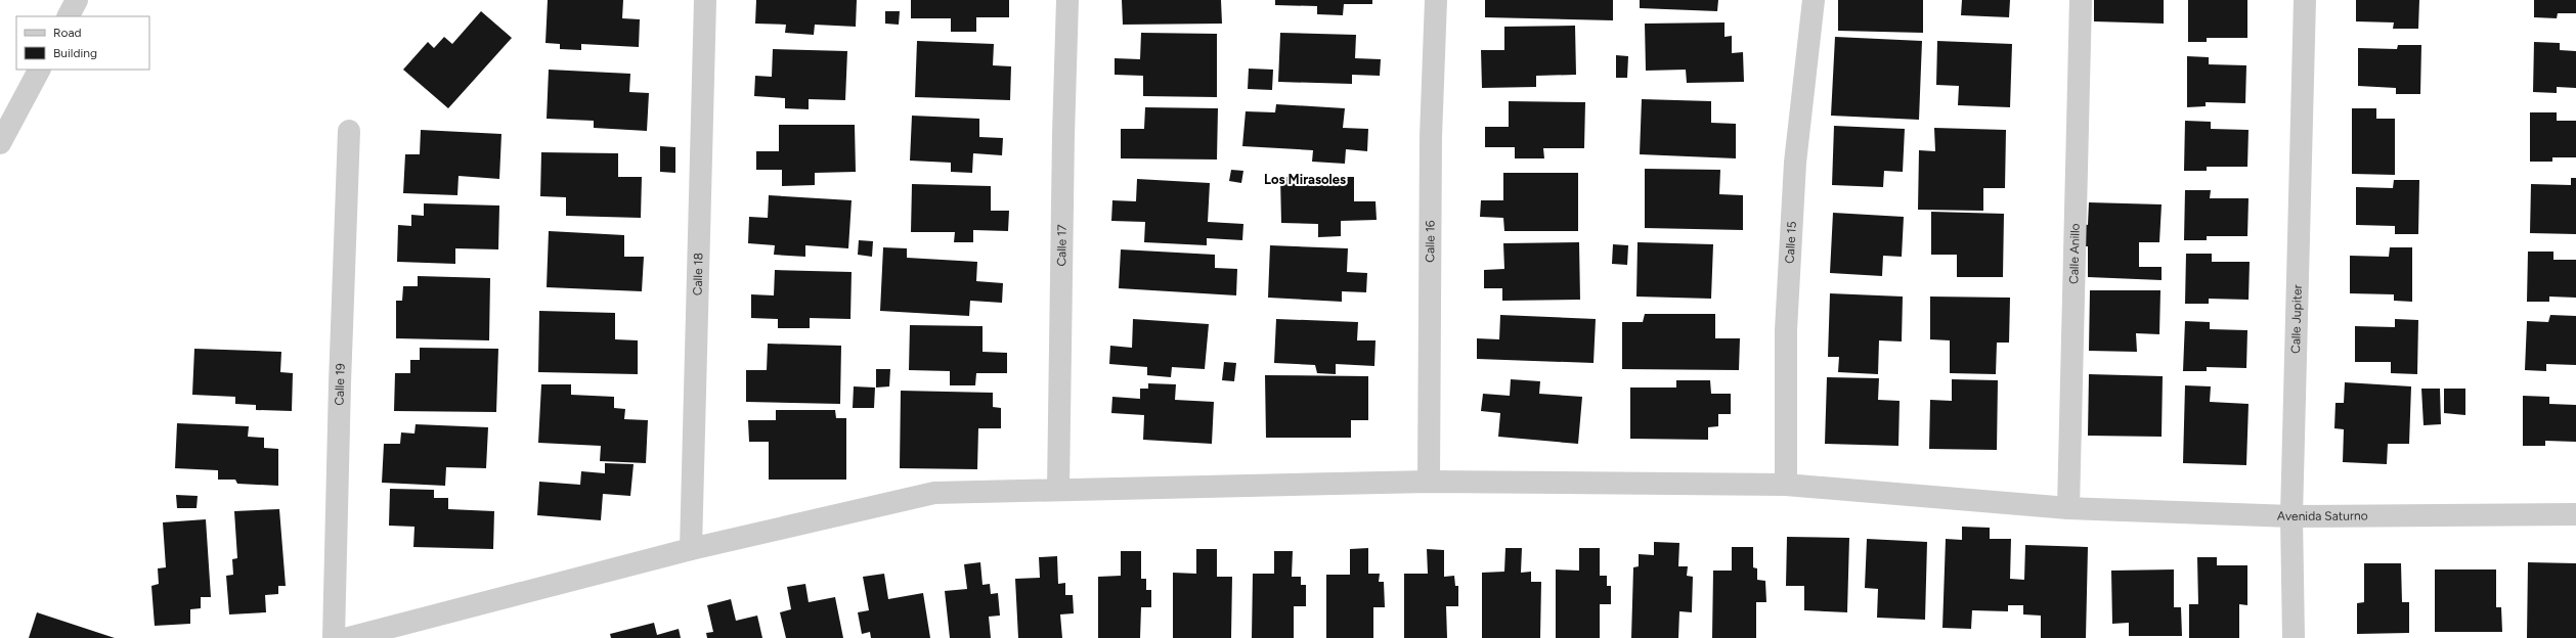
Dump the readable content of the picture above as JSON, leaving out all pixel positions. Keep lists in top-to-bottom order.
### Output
{
  "streets": {
    "street": [
      "Calle 16",
      "Calle 15",
      "Calle 17",
      "Calle Anillo",
      "Calle 18",
      "Calle Jupiter",
      "Calle 19",
      "Avenida Saturno"
    ]
  },
  "crossings": [
    ["Calle 16", "Avenida Saturno"],
    ["Calle 15", "Avenida Saturno"],
    ["Calle 17", "Avenida Saturno"],
    ["Calle Anillo", "Avenida Saturno"],
    ["Calle 18", "Avenida Saturno"],
    ["Calle Jupiter", "Avenida Saturno"]
  ],
  "districts": ["Los Mirasoles"],
  "legend": ["Road", "Building"]
}
